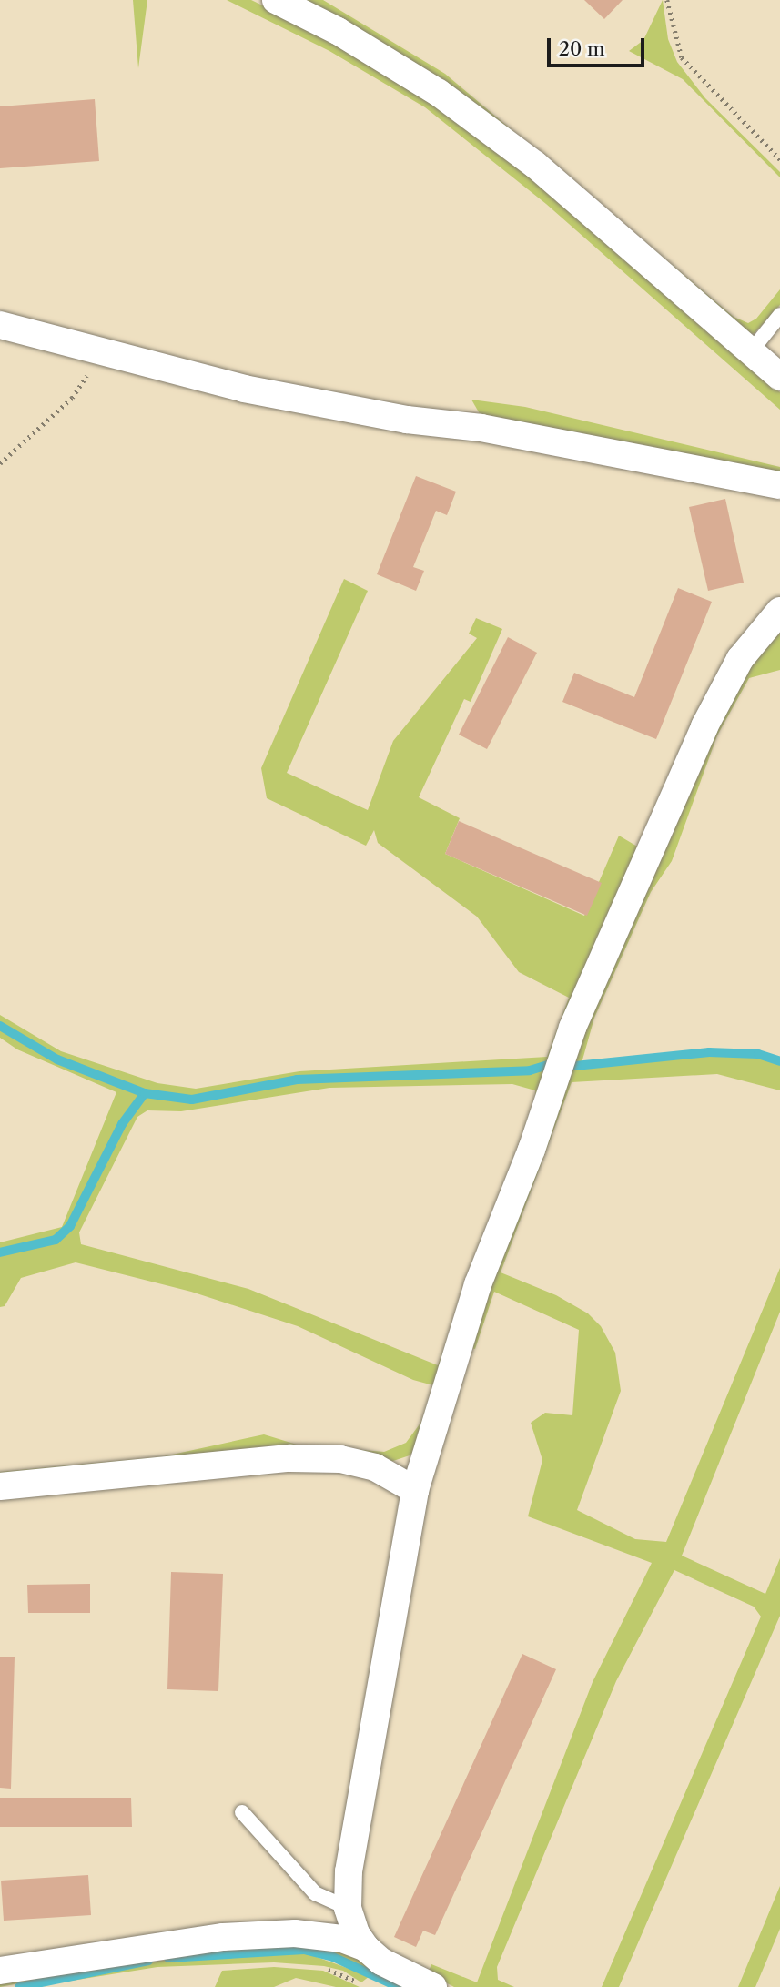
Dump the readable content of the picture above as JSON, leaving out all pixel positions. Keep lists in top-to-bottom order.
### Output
{
  "scale_bar": "20 m"
}
